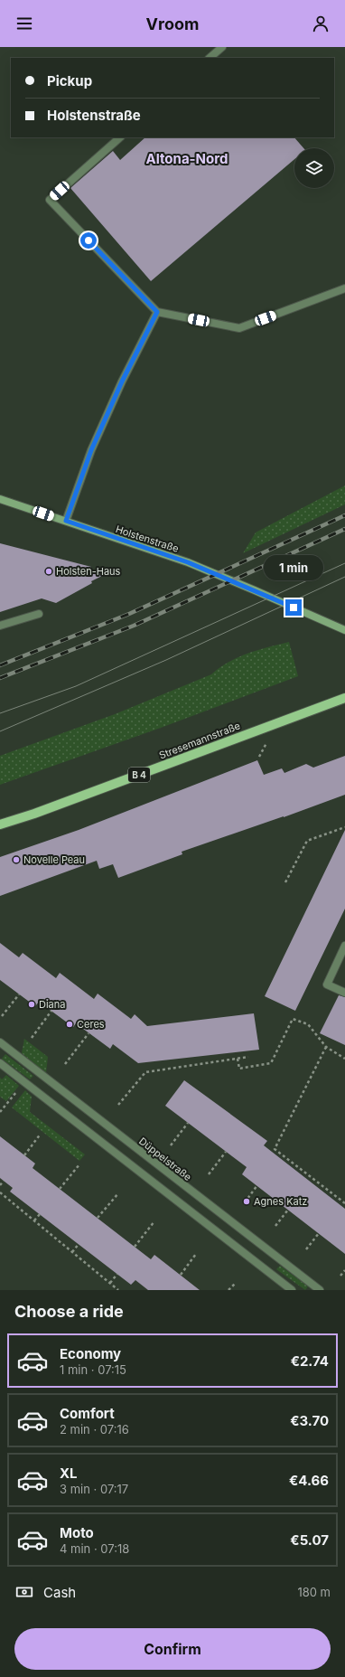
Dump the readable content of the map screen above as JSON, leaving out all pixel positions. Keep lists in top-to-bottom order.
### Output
{
  "streets": {
    "main road": ["Holstenstraße", "Stresemannstraße", "B 4"],
    "street": ["Düppelstraße"]
  },
  "districts": ["Altona-Nord"],
  "places": [
    "Holsten-Haus",
    "Novelle Peau",
    "Diana",
    "Ceres",
    "Agnes Katz"
  ],
  "page": {
    "header": "Vroom",
    "banner": ["Pickup", "Holstenstraße"],
    "bubble": "1 min",
    "heading": "Choose a ride",
    "list": [
      {
        "name": "Economy",
        "note": "1 min · 07:15",
        "value": "€2.74"
      },
      {
        "name": "Comfort",
        "note": "2 min · 07:16",
        "value": "€3.70"
      },
      {
        "name": "XL",
        "note": "3 min · 07:17",
        "value": "€4.66"
      },
      {
        "name": "Moto",
        "note": "4 min · 07:18",
        "value": "€5.07"
      }
    ],
    "pay": ["Cash", "180 m"],
    "buttons": "Confirm"
  }
}
